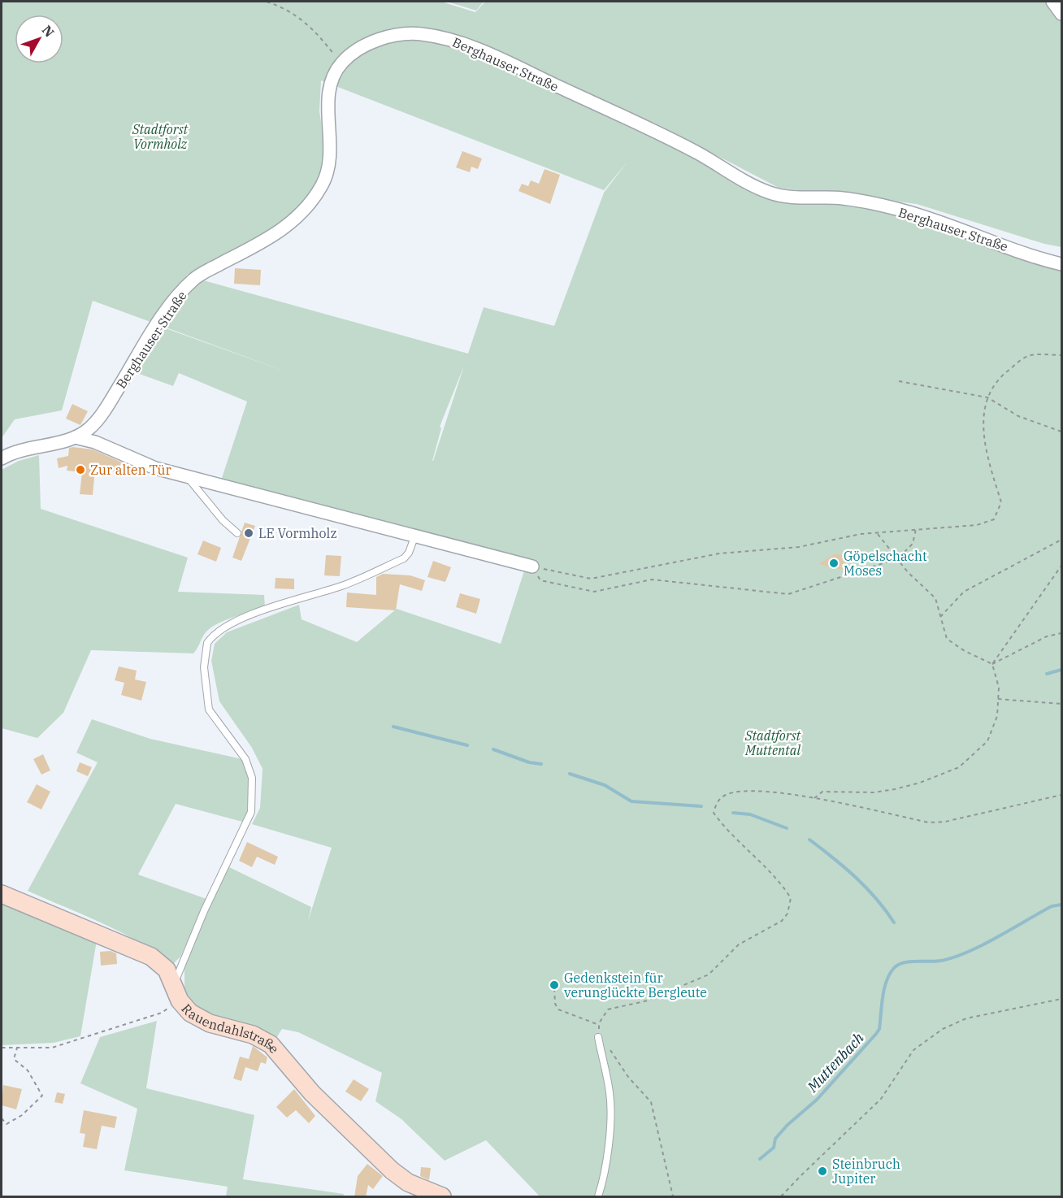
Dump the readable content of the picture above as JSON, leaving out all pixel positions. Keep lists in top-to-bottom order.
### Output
{
  "streets": {
    "street": ["Berghauser Straße", "Rauendahlstraße"]
  },
  "water": ["Muttenbach"],
  "parks": ["Stadtforst Vormholz", "Stadtforst Muttental"],
  "places": [
    "Zur alten Tür",
    "LE Vormholz",
    "Göpelschacht Moses",
    "Gedenkstein für verunglückte Bergleute",
    "Steinbruch Jupiter"
  ],
  "north": "top right"
}
